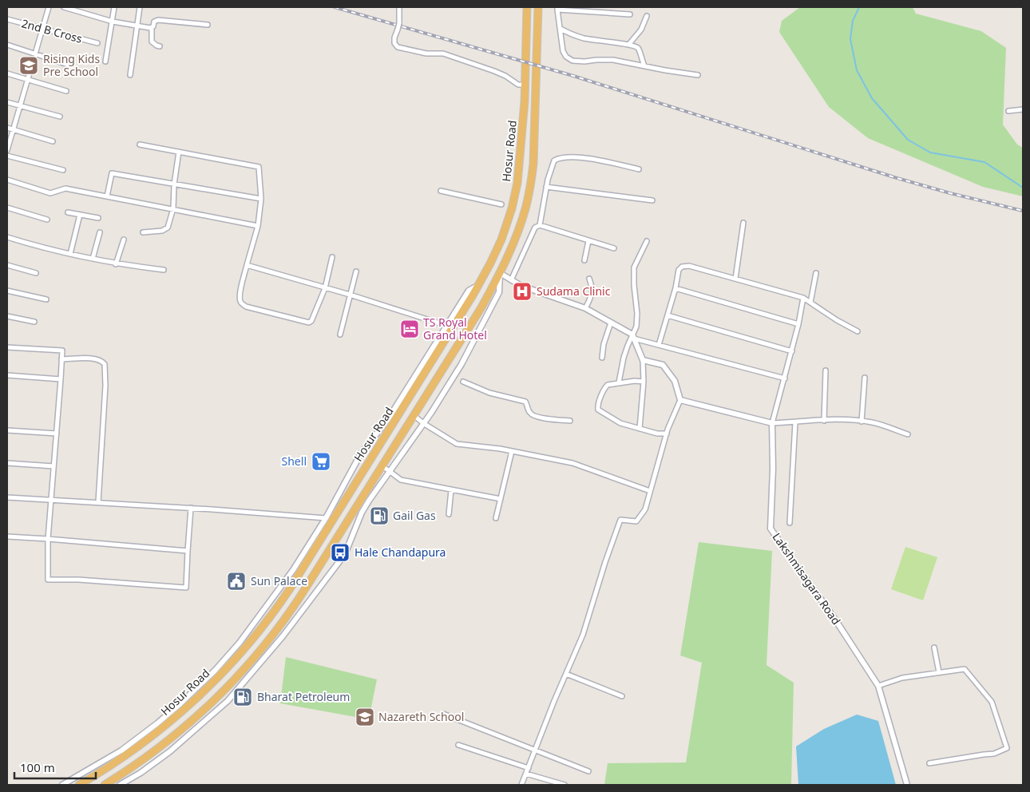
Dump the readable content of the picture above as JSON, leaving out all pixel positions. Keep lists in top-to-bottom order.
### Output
{
  "streets": {
    "highway": ["Hosur Road"],
    "street": ["2nd B Cross", "Lakshmisagara Road"]
  },
  "places": {
    "school or university": ["Rising Kids Pre School", "Nazareth School"],
    "hospital": ["Sudama Clinic"],
    "hotel": ["TS Royal Grand Hotel"],
    "supermarket": ["Shell"],
    "fuel station": ["Gail Gas", "Bharat Petroleum"],
    "bus stop": ["Hale Chandapura"],
    "public building": ["Sun Palace"]
  },
  "scale_bar": "100 m"
}
